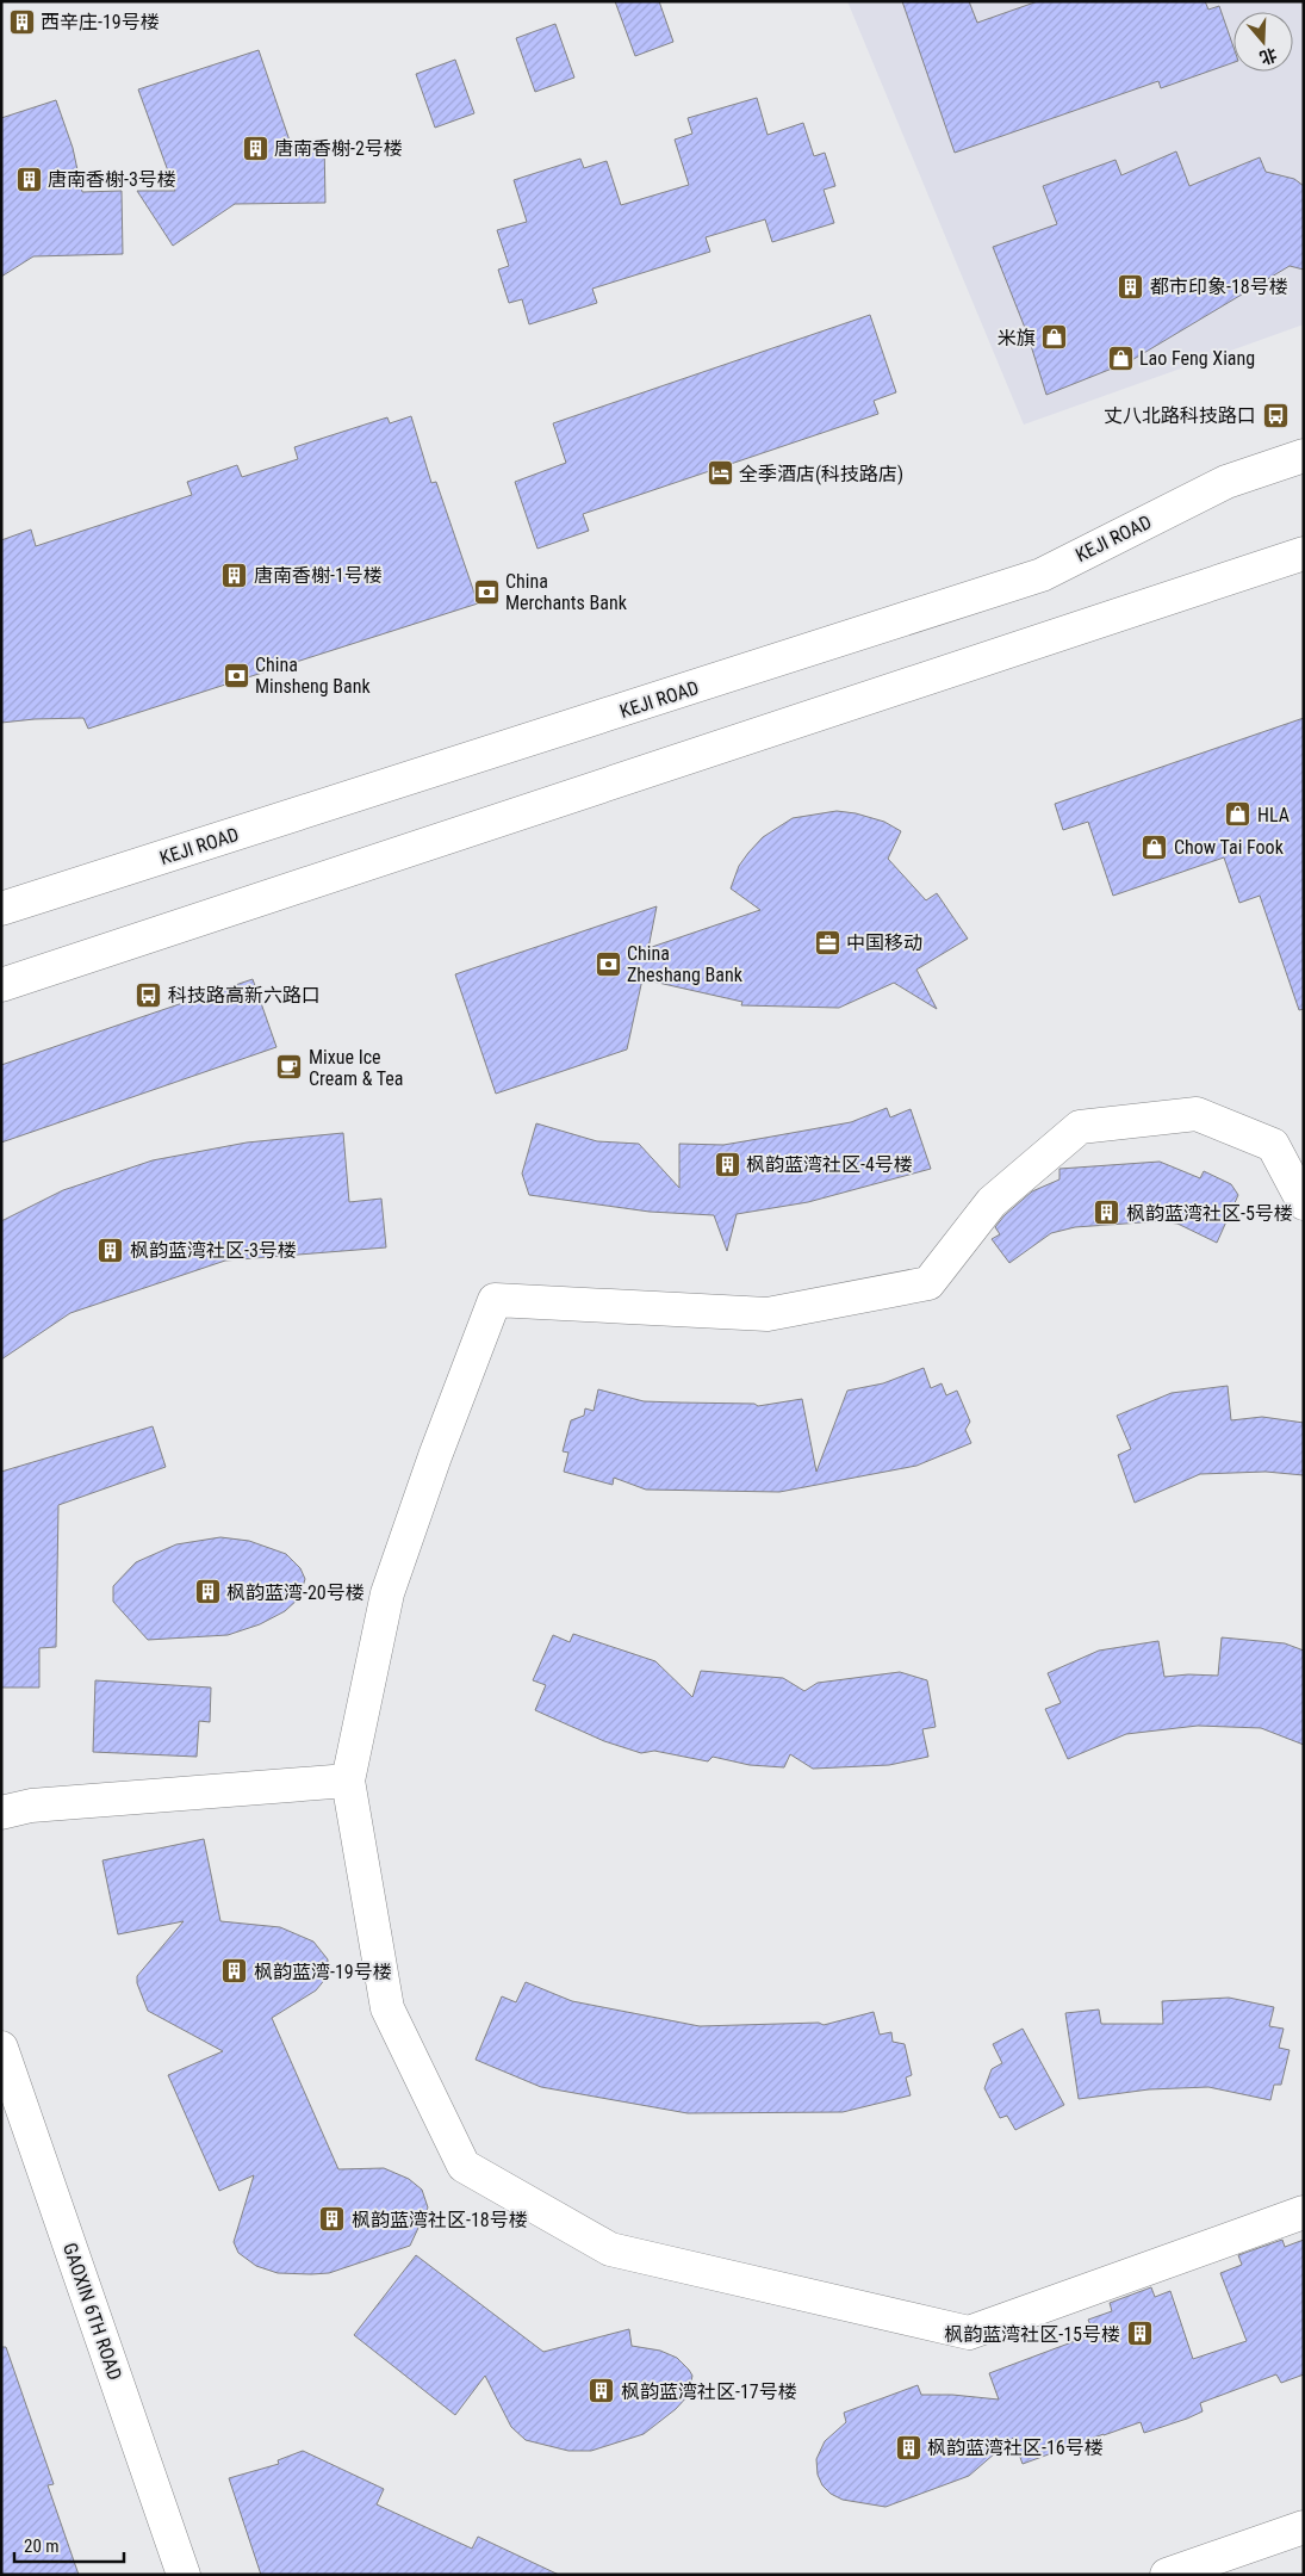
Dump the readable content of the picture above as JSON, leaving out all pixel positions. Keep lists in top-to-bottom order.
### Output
{
  "streets": {
    "street": ["KEJI ROAD", "GAOXIN 6TH ROAD"]
  },
  "places": {
    "building": [
      "西辛庄-19号楼",
      "唐南香榭-2号楼",
      "唐南香榭-3号楼",
      "都市印象-18号楼",
      "唐南香榭-1号楼",
      "枫韵蓝湾社区-4号楼",
      "枫韵蓝湾社区-5号楼",
      "枫韵蓝湾社区-3号楼",
      "枫韵蓝湾-20号楼",
      "枫韵蓝湾-19号楼",
      "枫韵蓝湾社区-18号楼",
      "枫韵蓝湾社区-15号楼",
      "枫韵蓝湾社区-17号楼",
      "枫韵蓝湾社区-16号楼"
    ],
    "shop": [
      "米旗",
      "Lao Feng Xiang",
      "HLA",
      "Chow Tai Fook"
    ],
    "bus stop": ["丈八北路科技路口", "科技路高新六路口"],
    "hotel": ["全季酒店(科技路店)"],
    "bank": ["China Merchants Bank", "China Minsheng Bank", "China Zheshang Bank"],
    "office": ["中国移动"],
    "cafe": ["Mixue Ice Cream & Tea"]
  },
  "scale_bar": "20 m",
  "north": "bottom"
}
